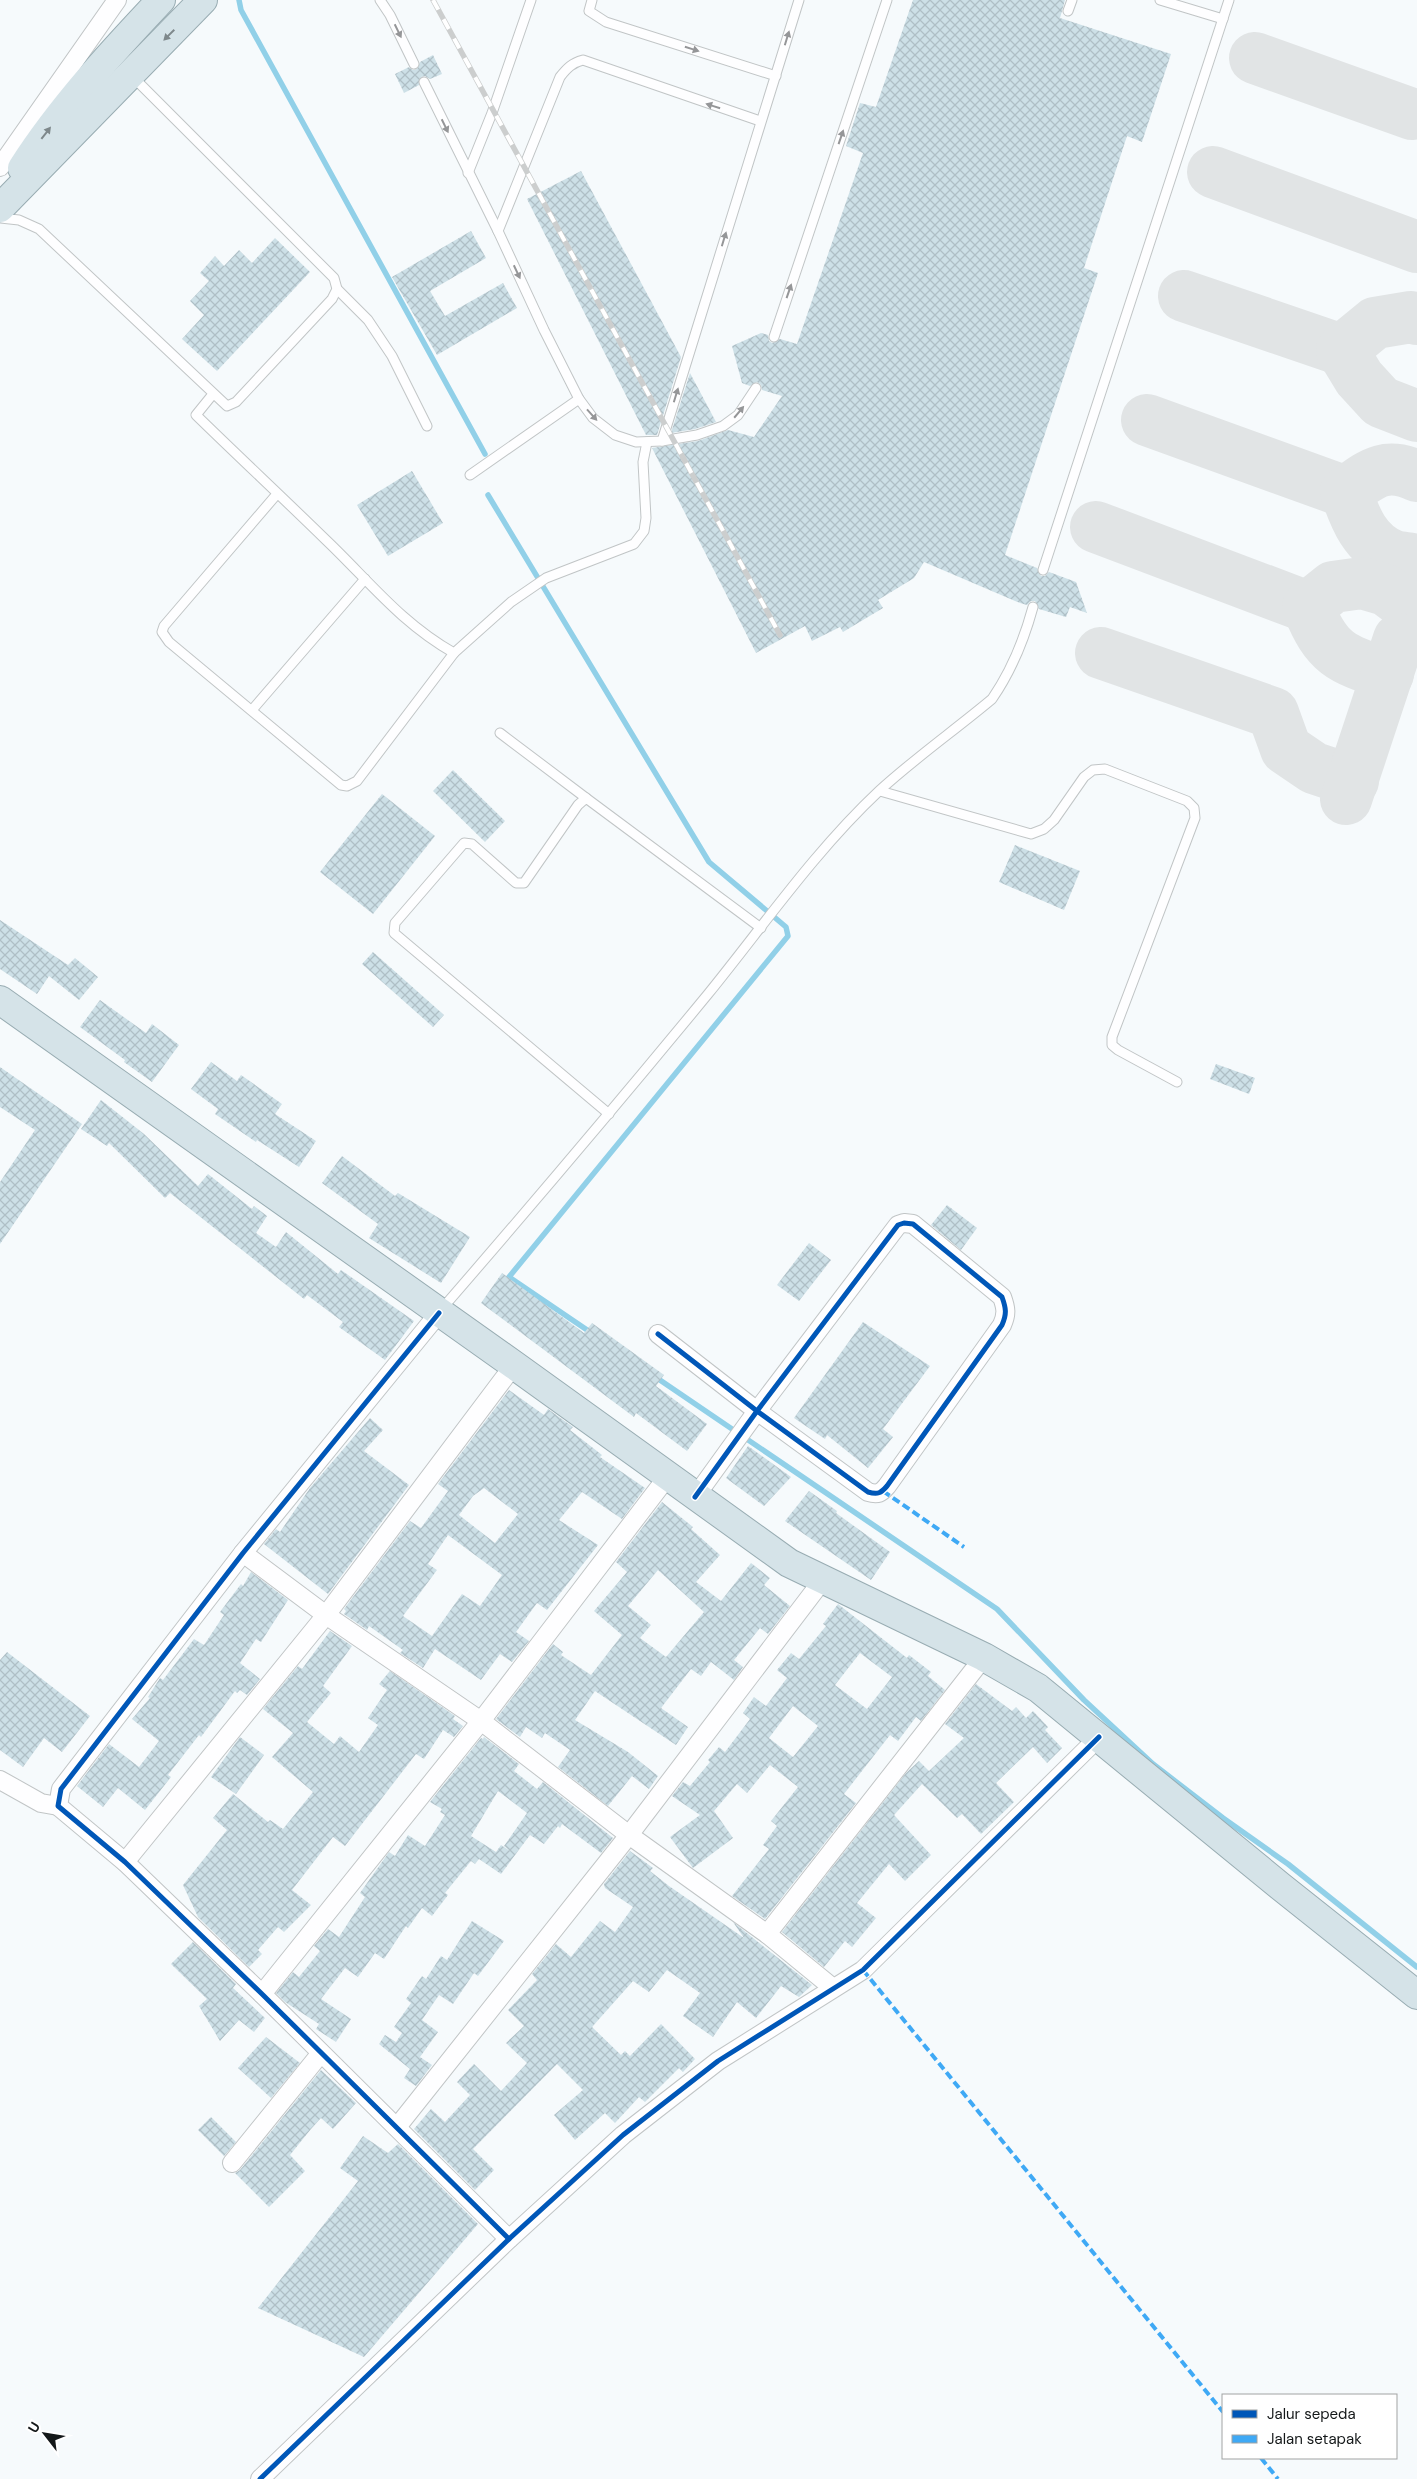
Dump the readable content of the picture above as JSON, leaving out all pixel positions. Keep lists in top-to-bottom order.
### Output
{
  "legend": ["Jalur sepeda", "Jalan setapak"],
  "north": "top left"
}
